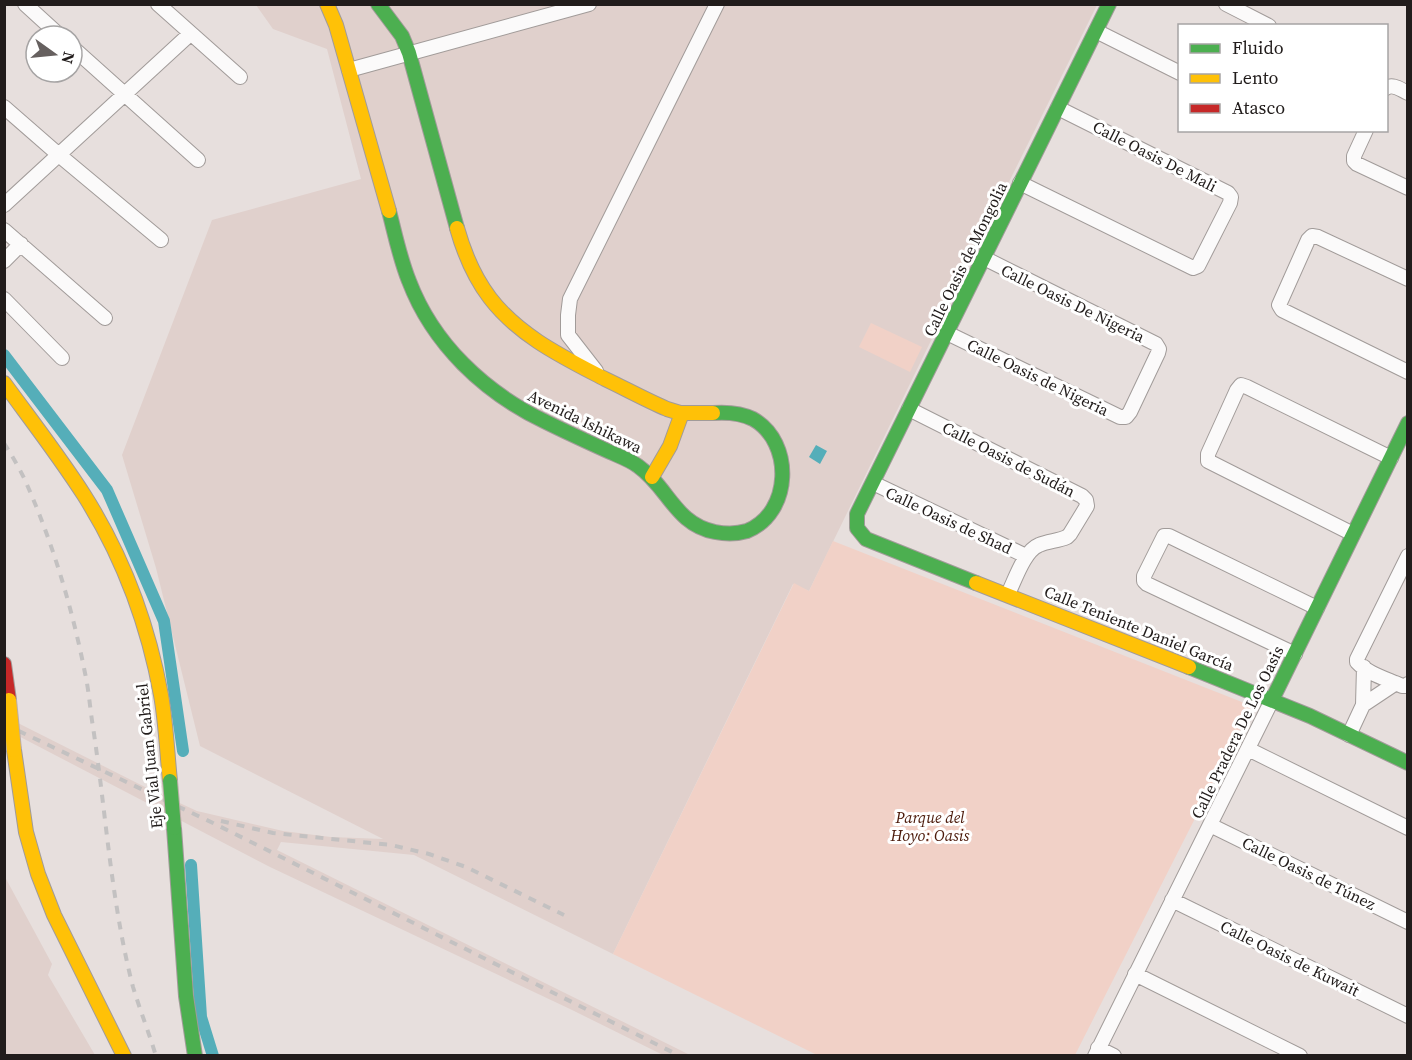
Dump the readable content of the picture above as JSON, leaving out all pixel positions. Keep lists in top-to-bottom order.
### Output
{
  "streets": {
    "street": [
      "Calle Oasis De Mali",
      "Calle Oasis de Mongolia",
      "Calle Oasis De Nigeria",
      "Calle Oasis de Nigeria",
      "Avenida Ishikawa",
      "Calle Oasis de Sudán",
      "Calle Oasis de Shad",
      "Calle Teniente Daniel García",
      "Calle Pradera De Los Oasis",
      "Eje Vial Juan Gabriel",
      "Calle Oasis de Túnez",
      "Calle Oasis de Kuwait"
    ]
  },
  "crossings": [
    ["Calle Oasis De Mali", "Calle Oasis de Mongolia"],
    ["Calle Oasis de Mongolia", "Calle Oasis De Nigeria"],
    ["Calle Oasis de Mongolia", "Calle Oasis de Nigeria"],
    ["Calle Oasis de Mongolia", "Calle Oasis de Sudán"],
    ["Calle Oasis de Mongolia", "Calle Oasis de Shad"],
    ["Calle Oasis de Mongolia", "Calle Teniente Daniel García"],
    ["Calle Oasis De Nigeria", "Calle Oasis de Nigeria"],
    ["Calle Oasis de Sudán", "Calle Oasis de Shad"],
    ["Calle Teniente Daniel García", "Calle Pradera De Los Oasis"],
    ["Calle Pradera De Los Oasis", "Calle Oasis de Túnez"],
    ["Calle Pradera De Los Oasis", "Calle Oasis de Kuwait"]
  ],
  "parks": ["Parque del Hoyo: Oasis"],
  "legend": ["Fluido", "Lento", "Atasco"],
  "north": "right"
}
